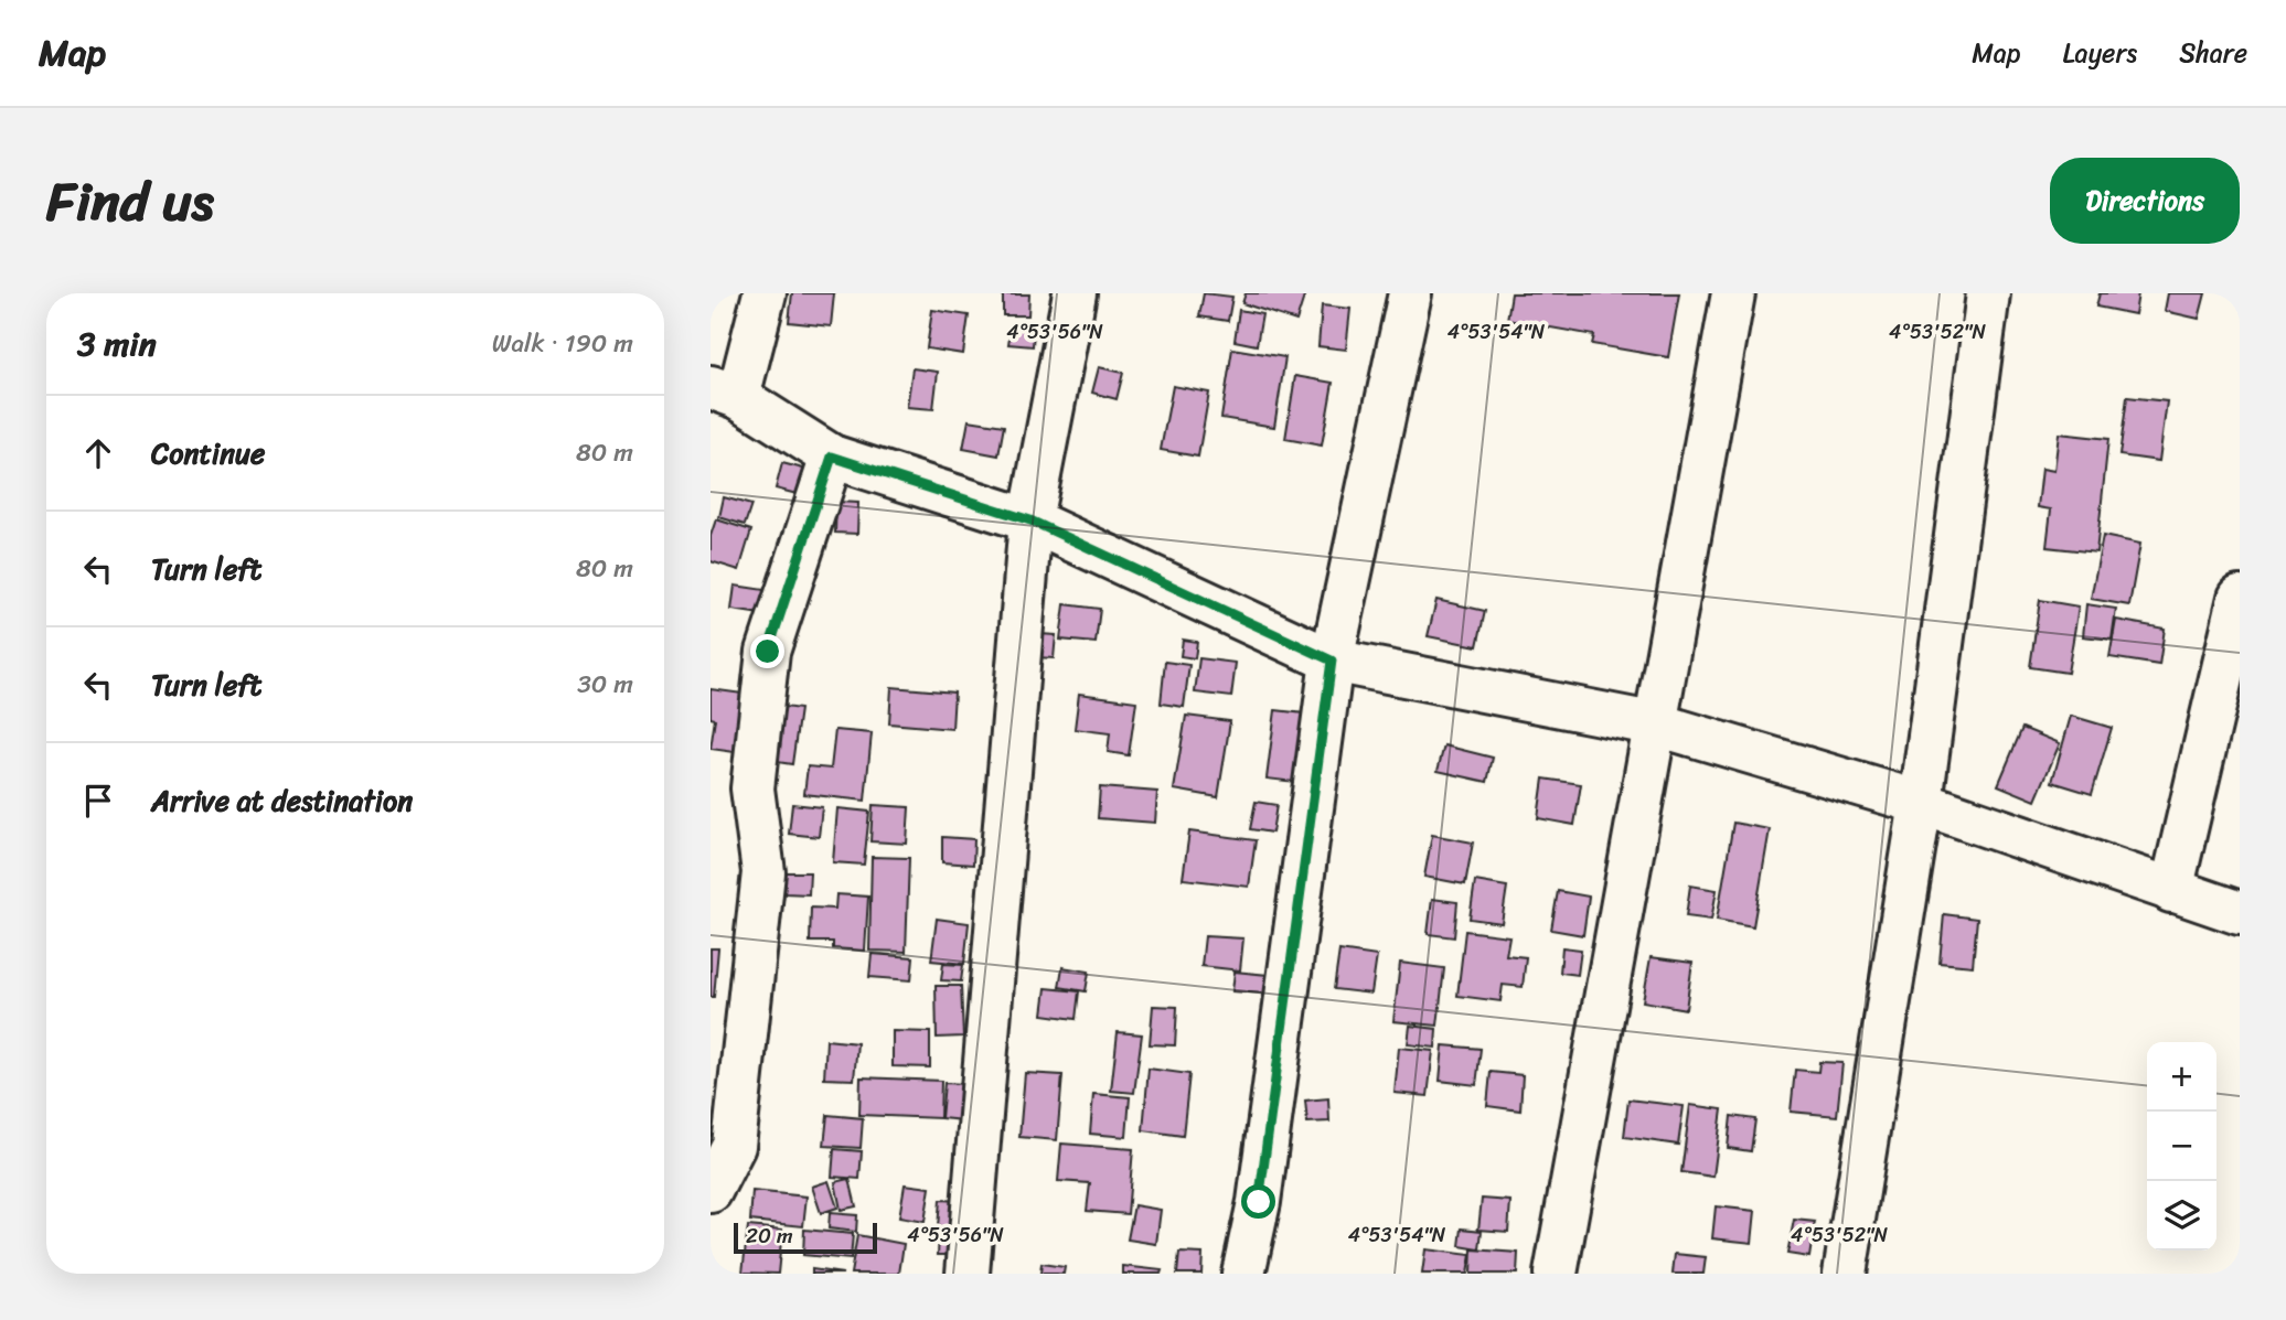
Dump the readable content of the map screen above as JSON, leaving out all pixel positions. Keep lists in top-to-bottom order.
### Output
{
  "scale_bar": "20 m",
  "page": {
    "header": "Map",
    "nav": ["Map", "Layers", "Share"],
    "title": "Find us",
    "buttons": "Directions",
    "heading": ["3 min", "Walk · 190 m"],
    "list": [
      ["Continue", "80 m"],
      ["Turn left", "80 m"],
      ["Turn left", "30 m"],
      "Arrive at destination"
    ],
    "map_buttons": ["+", "−"],
    "scale": "20 m"
  },
  "coordinates": ["4°53'56\"N", "4°53'54\"N", "4°53'52\"N"]
}
